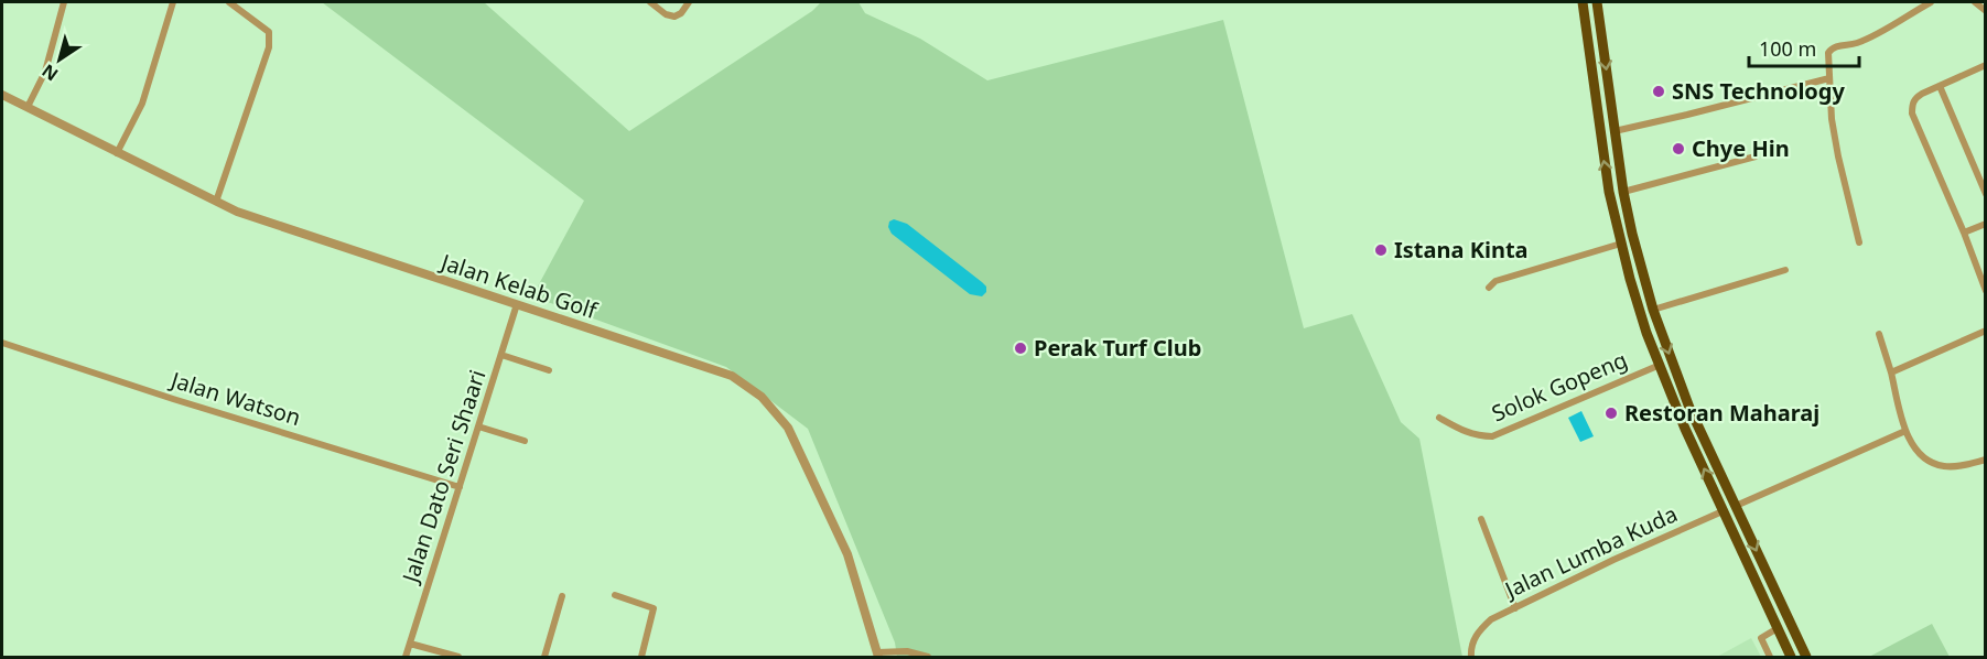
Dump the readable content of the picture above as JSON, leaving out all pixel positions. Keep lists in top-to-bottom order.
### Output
{
  "streets": {
    "street": [
      "Jalan Kelab Golf",
      "Solok Gopeng",
      "Jalan Watson",
      "Jalan Dato Seri Shaari",
      "Jalan Lumba Kuda"
    ]
  },
  "crossings": [
    ["Jalan Kelab Golf", "Jalan Dato Seri Shaari"],
    ["Jalan Watson", "Jalan Dato Seri Shaari"]
  ],
  "places": [
    "SNS Technology",
    "Chye Hin",
    "Istana Kinta",
    "Perak Turf Club",
    "Restoran Maharaj"
  ],
  "scale_bar": "100 m",
  "north": "bottom left"
}
